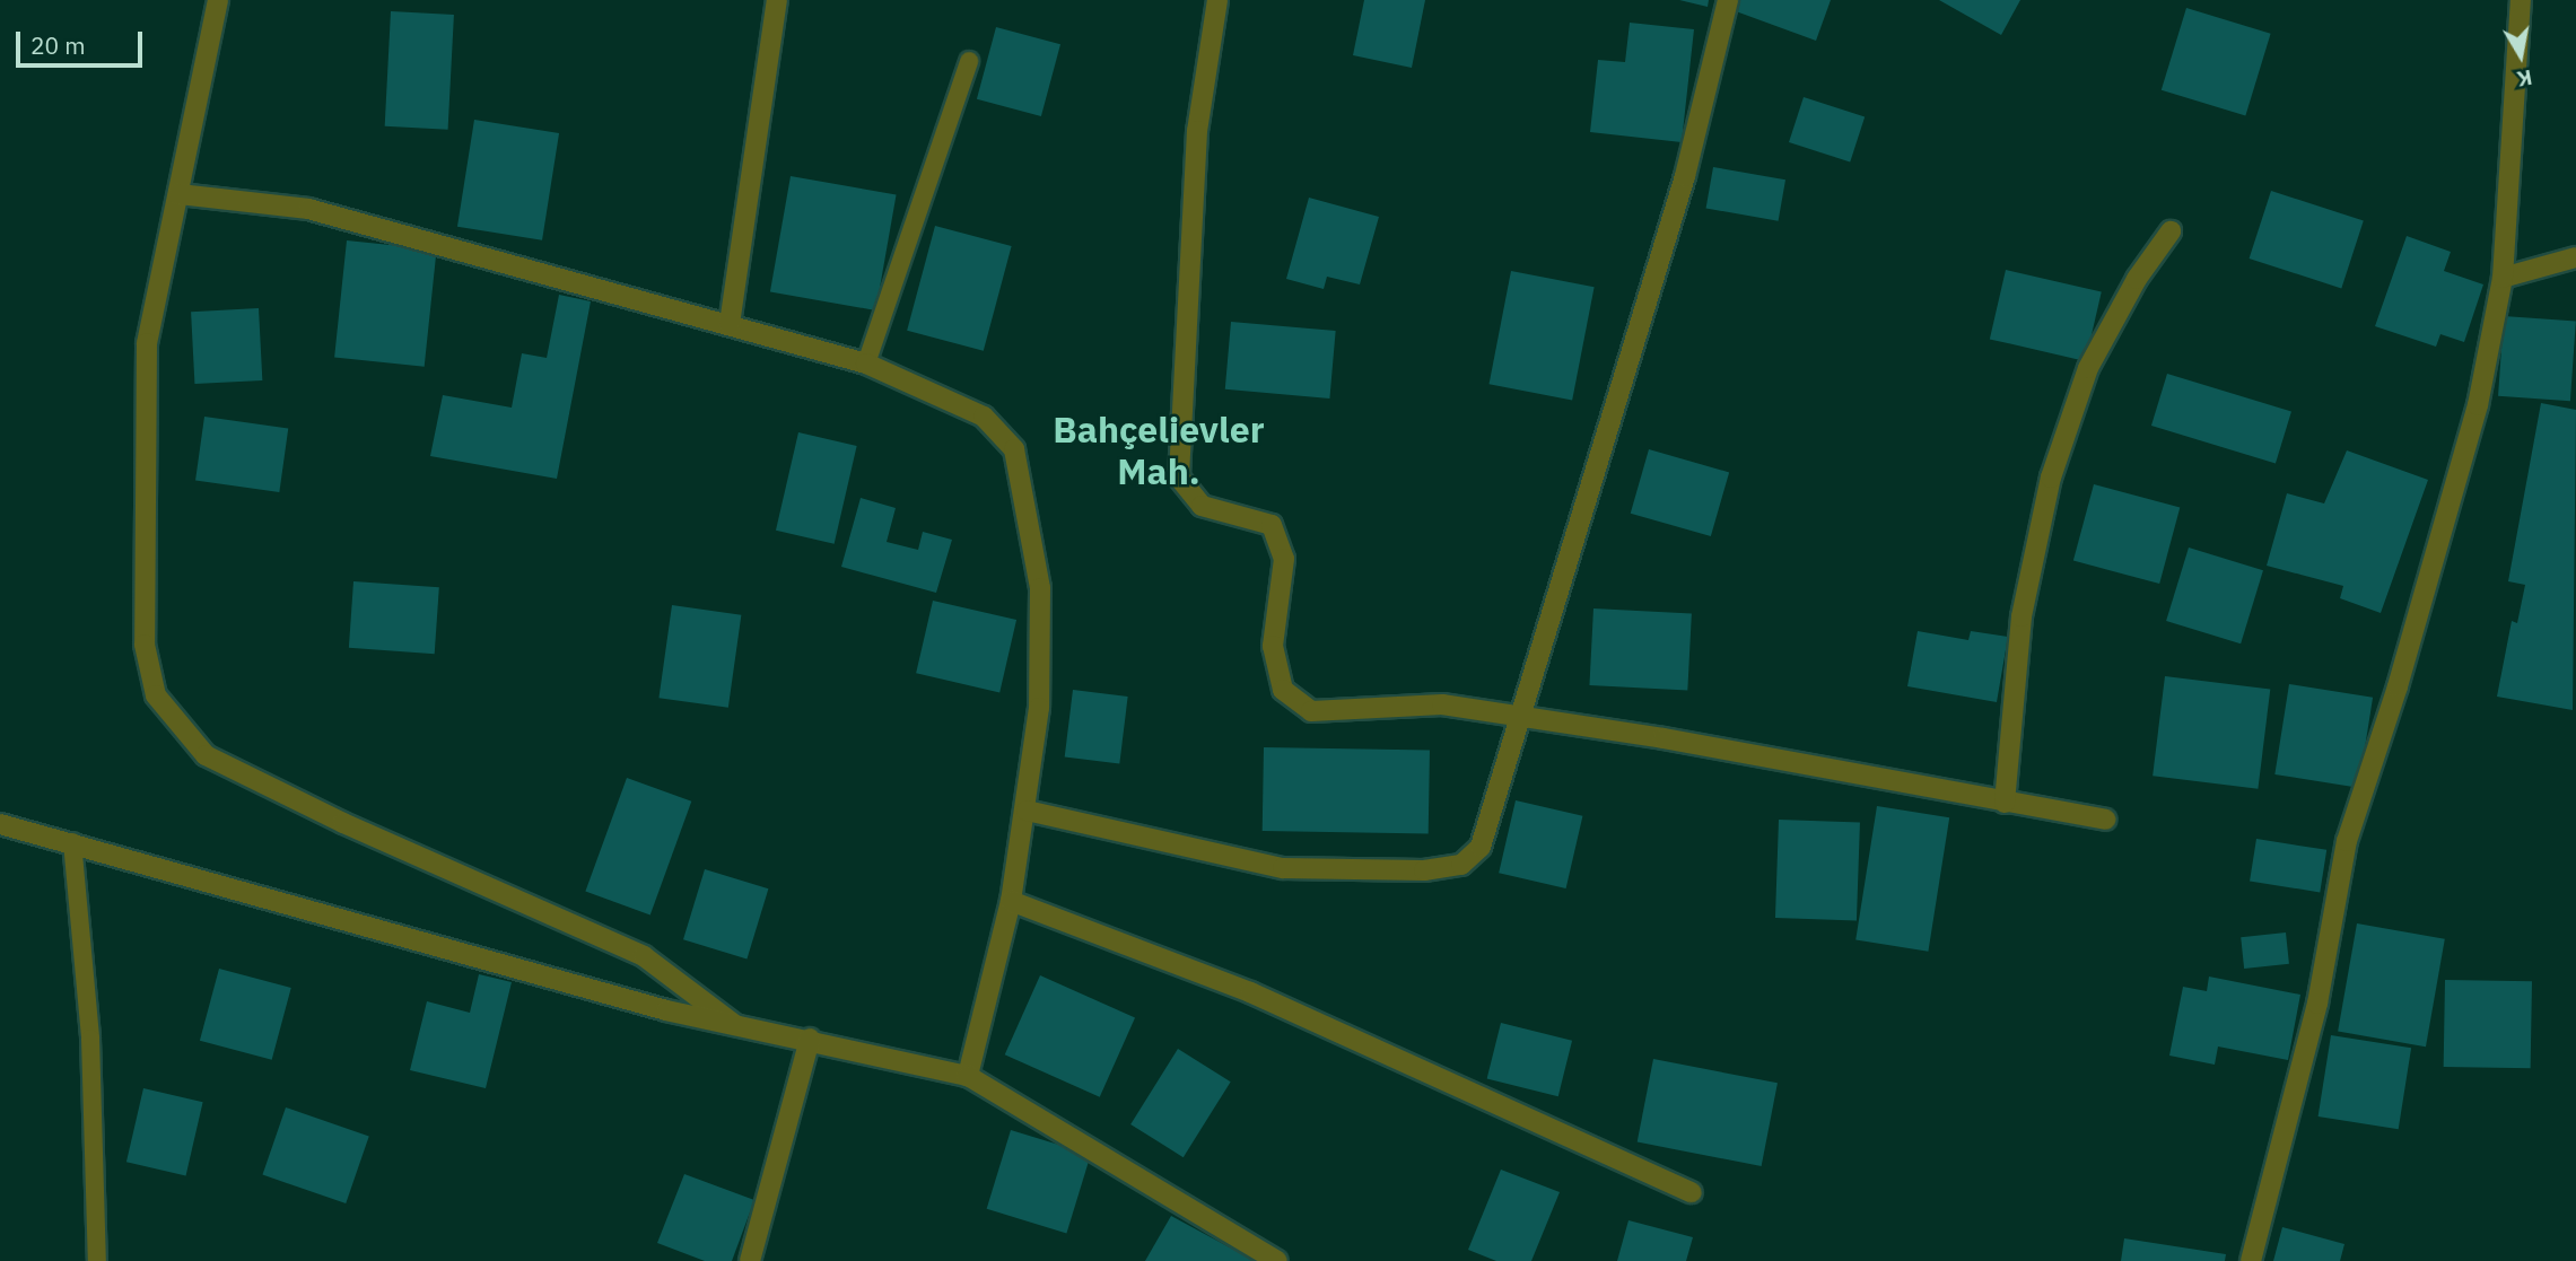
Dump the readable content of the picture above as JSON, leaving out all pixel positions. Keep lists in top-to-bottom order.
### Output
{
  "districts": ["Bahçelievler Mah."],
  "scale_bar": "20 m",
  "north": "bottom"
}
